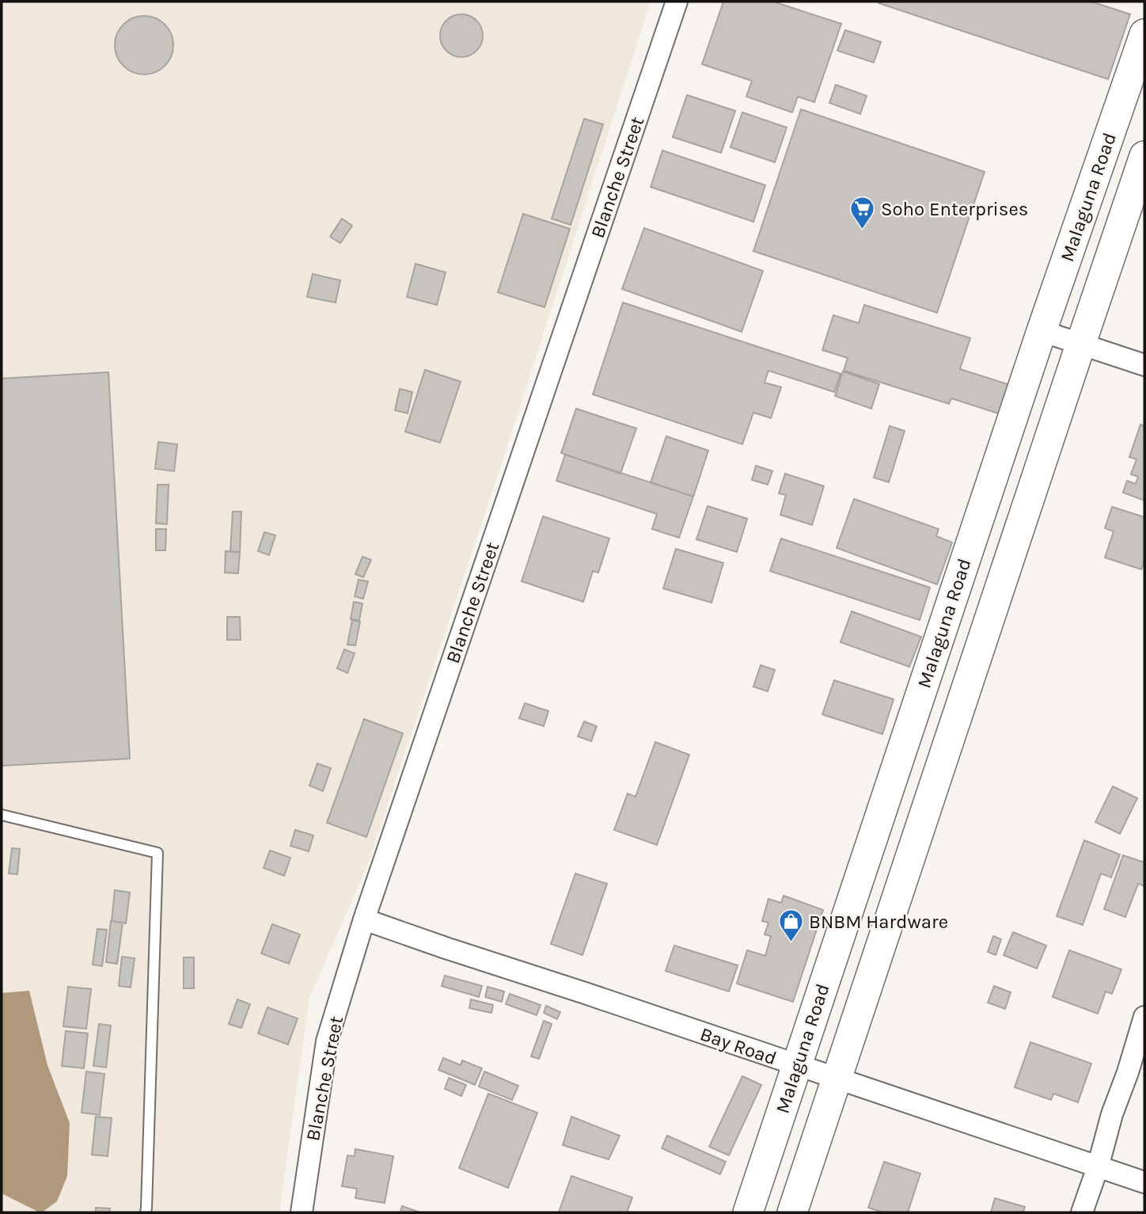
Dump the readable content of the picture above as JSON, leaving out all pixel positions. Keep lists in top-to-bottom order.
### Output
{
  "streets": {
    "street": ["Blanche Street", "Malaguna Road", "Bay Road"]
  },
  "crossings": [
    ["Blanche Street", "Bay Road"],
    ["Malaguna Road", "Bay Road"]
  ],
  "places": {
    "supermarket": ["Soho Enterprises"],
    "shop": ["BNBM Hardware"]
  }
}
